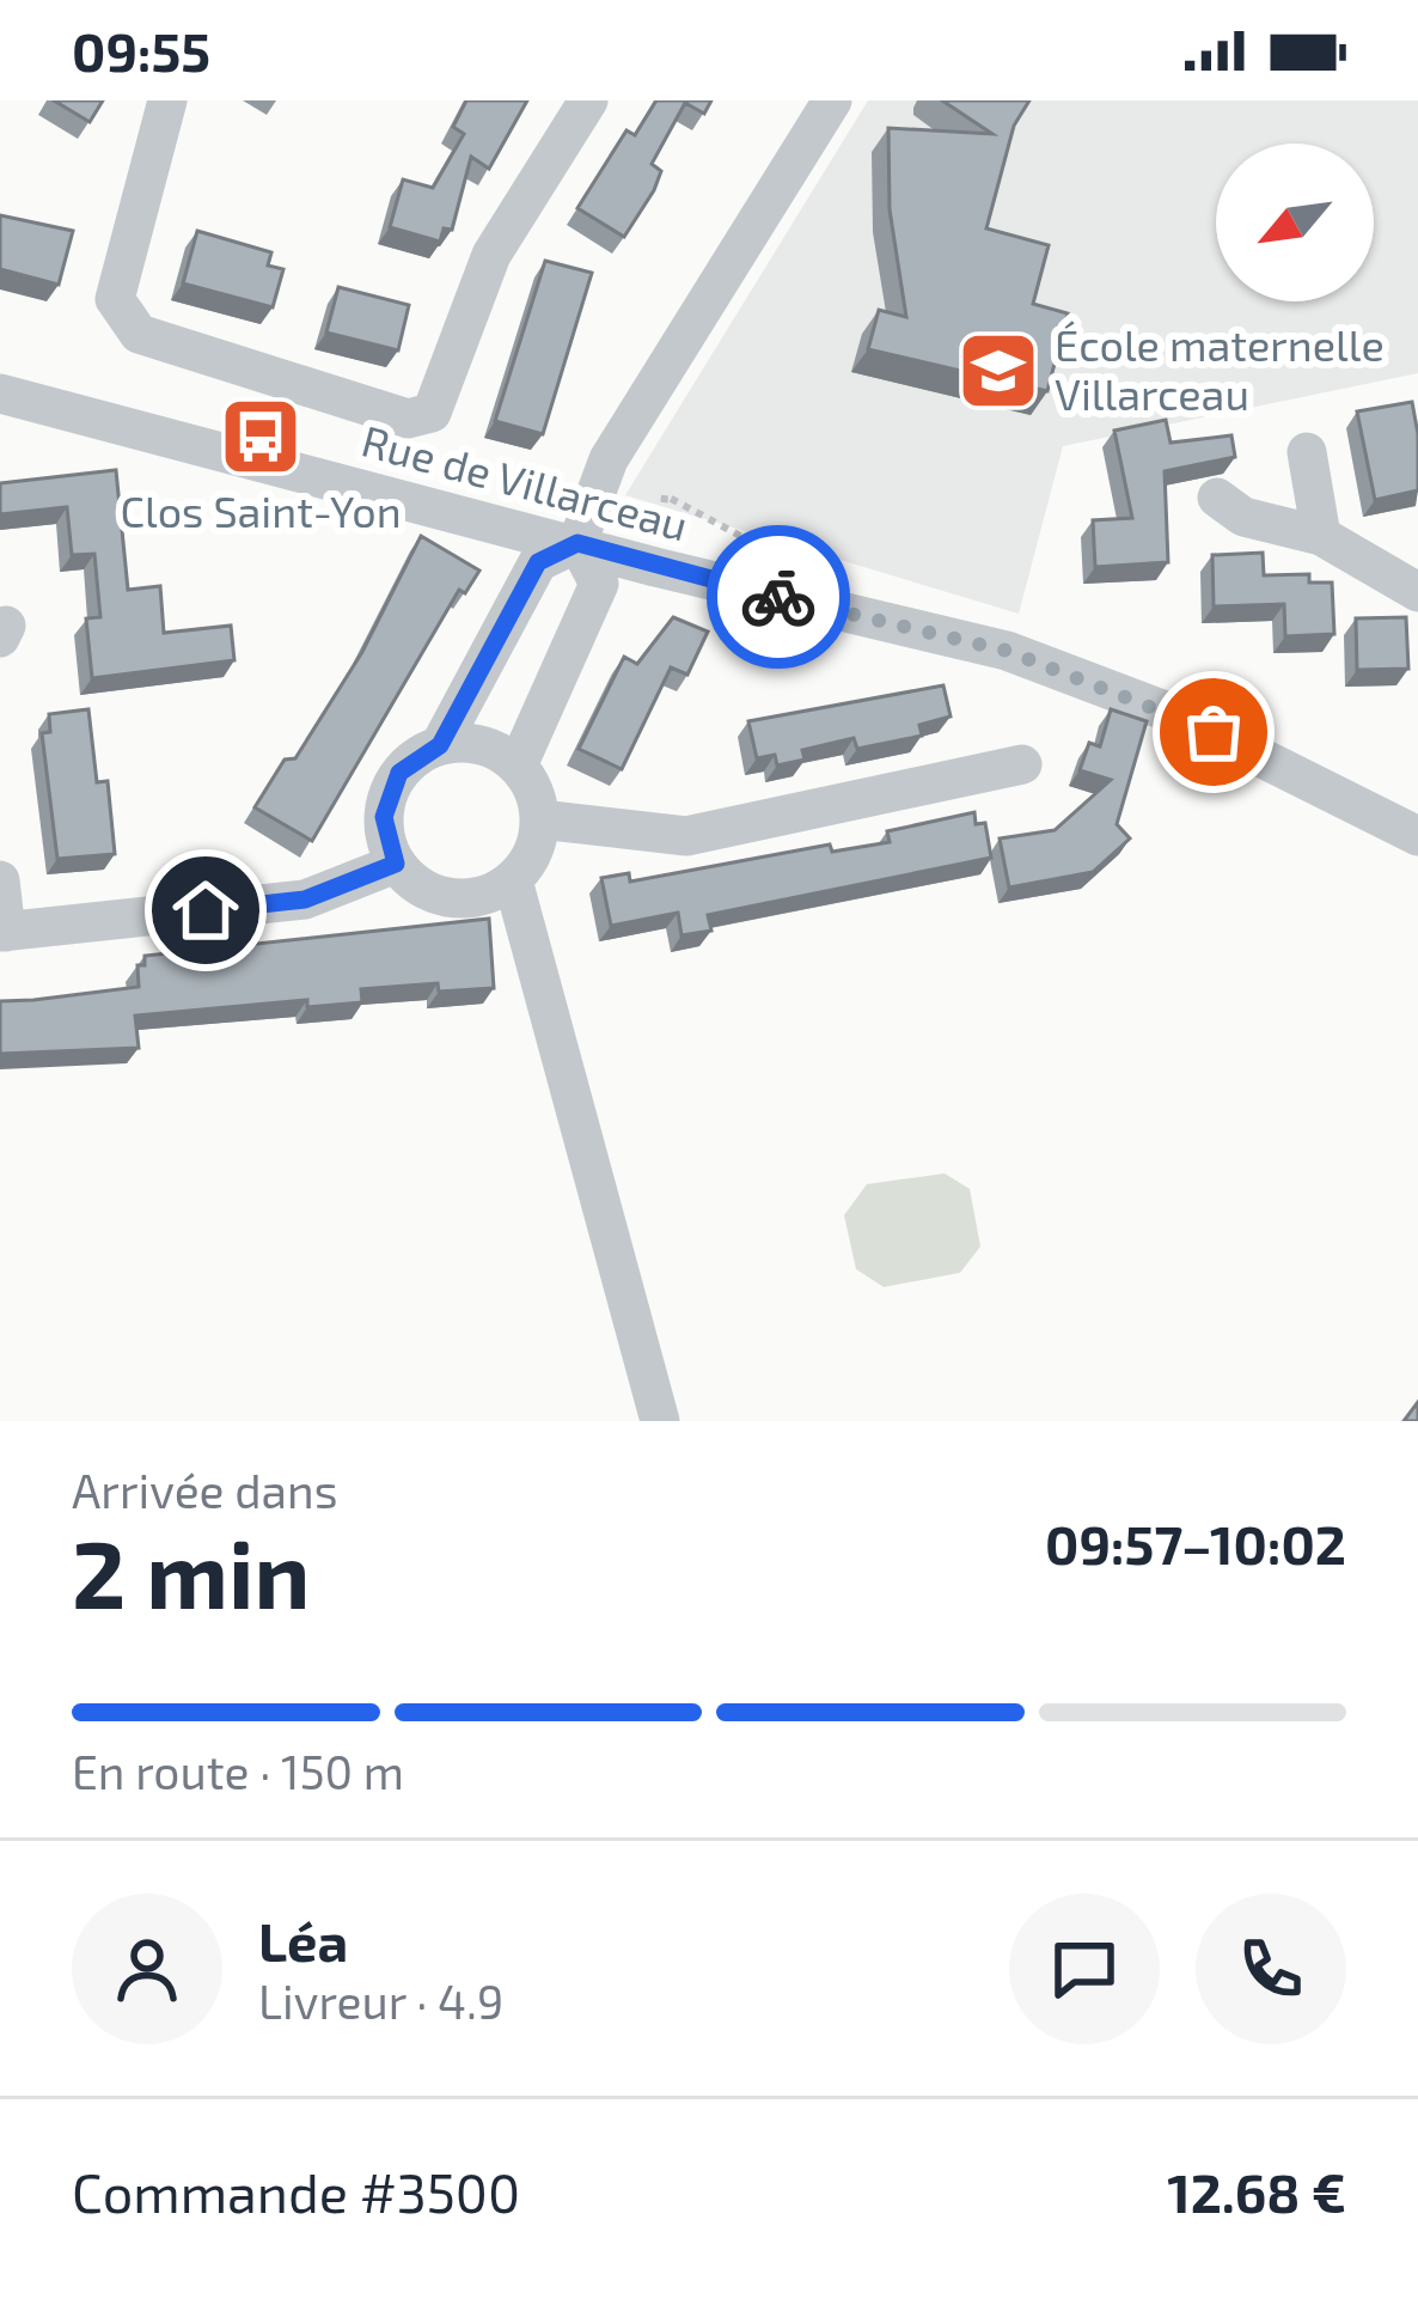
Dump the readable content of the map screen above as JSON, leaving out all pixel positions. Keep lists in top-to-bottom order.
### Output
{
  "streets": {
    "street": ["Rue de Villarceau"]
  },
  "places": {
    "school or university": ["École maternelle Villarceau"],
    "bus stop": ["Clos Saint-Yon"]
  },
  "north": "bottom left",
  "page": {
    "status": "09:55",
    "heading": ["2 min", "Arrivée dans", "09:57–10:02"],
    "panel": [
      "Léa",
      "Livreur · 4.9",
      "Commande #3500",
      "12.68 €"
    ],
    "bar": "En route · 150 m"
  }
}
